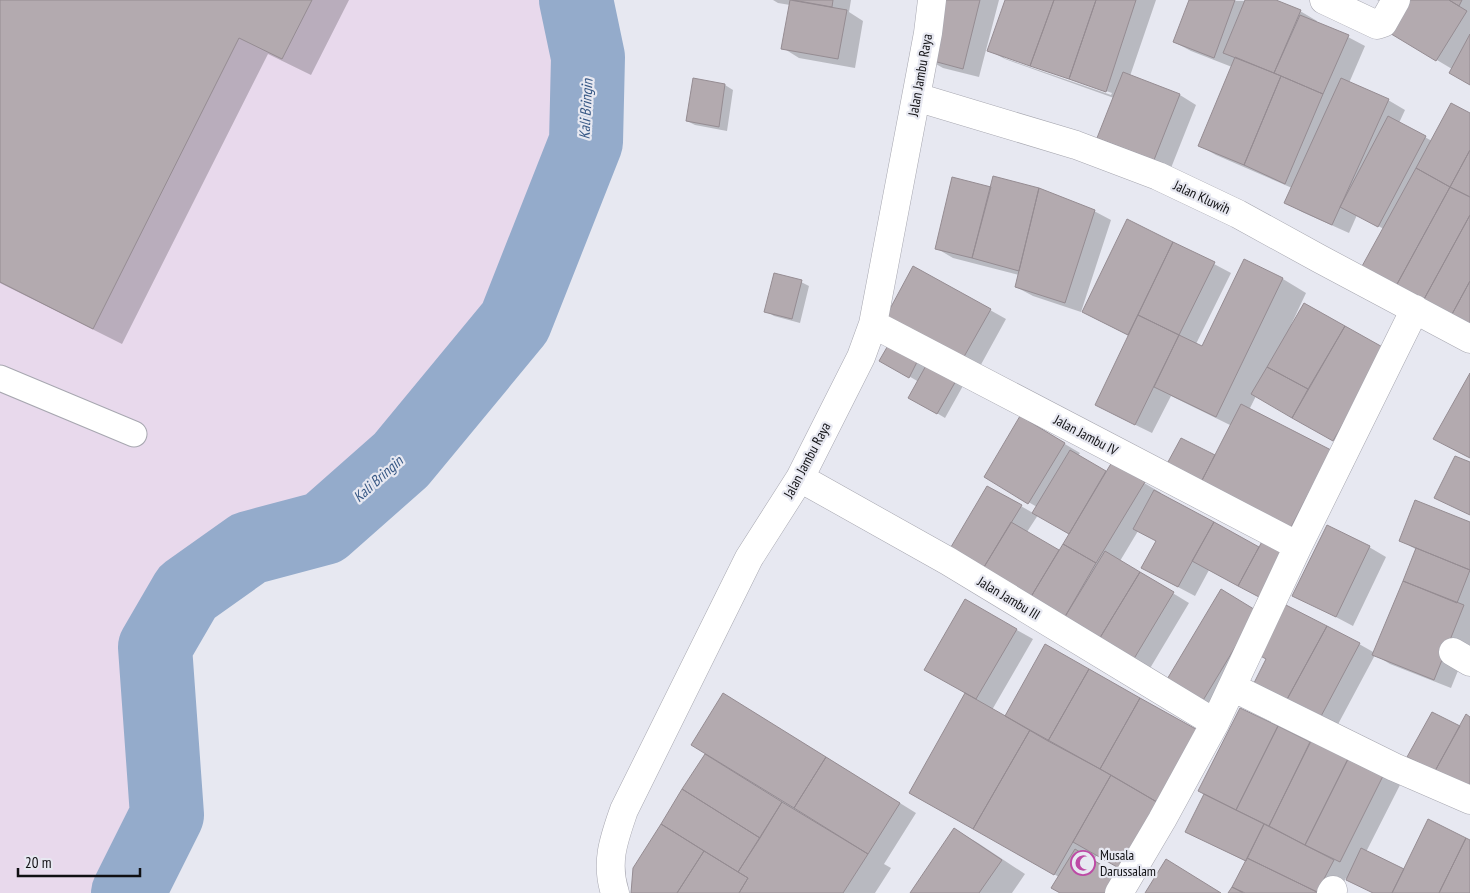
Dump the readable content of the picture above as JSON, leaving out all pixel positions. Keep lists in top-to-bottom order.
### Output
{
  "streets": {
    "street": [
      "Jalan Jambu Raya",
      "Jalan Kluwih",
      "Jalan Jambu IV",
      "Jalan Jambu III"
    ]
  },
  "crossings": [
    ["Jalan Jambu Raya", "Jalan Kluwih"],
    ["Jalan Jambu Raya", "Jalan Jambu IV"],
    ["Jalan Jambu Raya", "Jalan Jambu III"]
  ],
  "water": ["Kali Bringin"],
  "places": {
    "mosque": ["Musala Darussalam"]
  },
  "scale_bar": "20 m"
}
